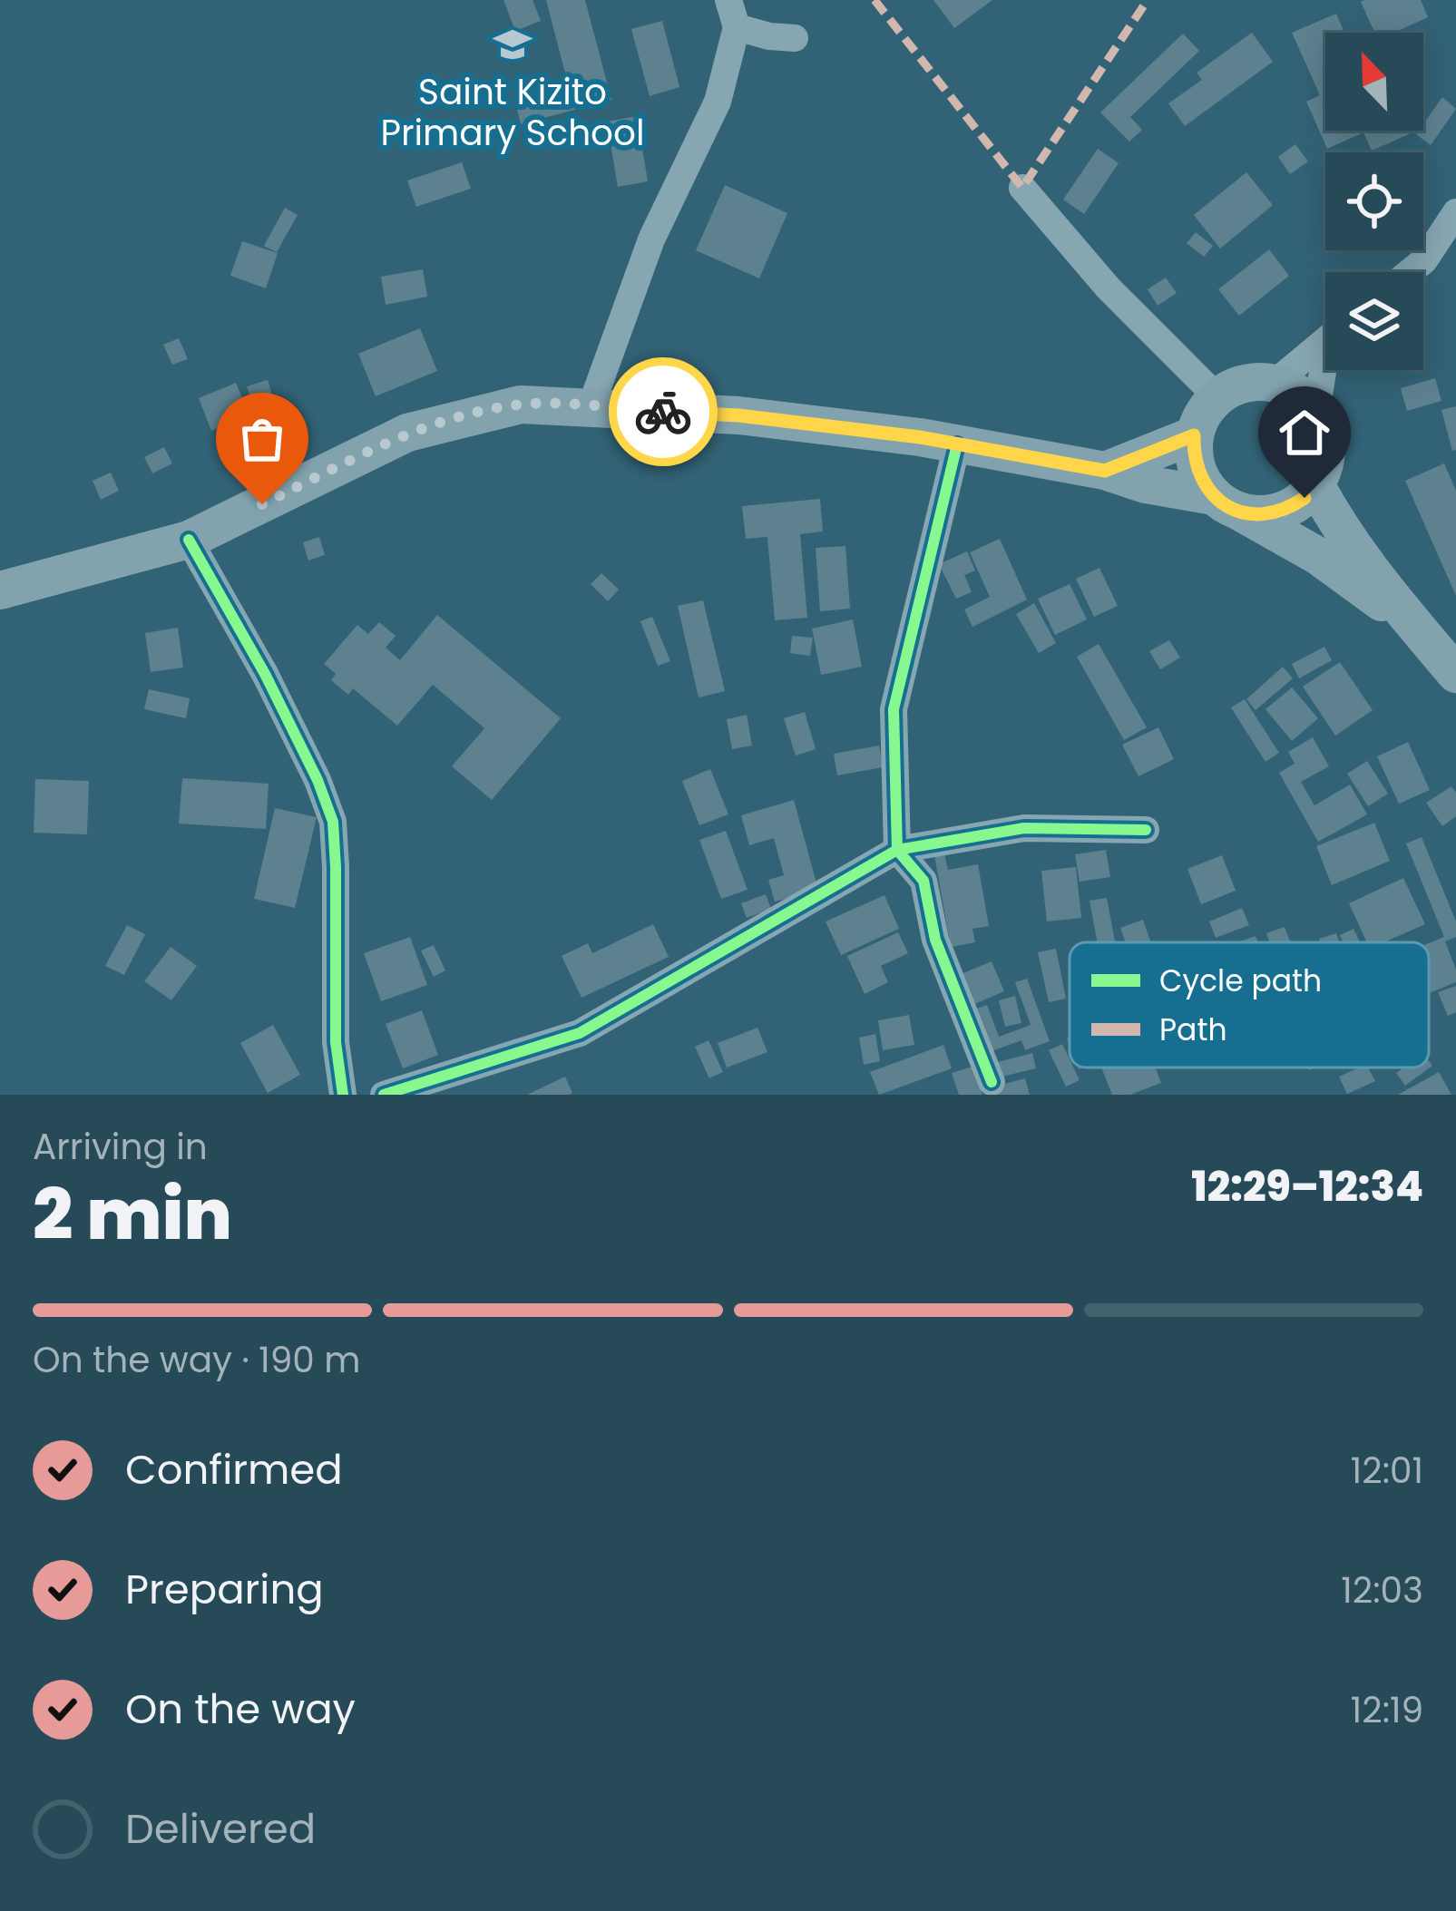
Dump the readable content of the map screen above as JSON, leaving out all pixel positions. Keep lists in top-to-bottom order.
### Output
{
  "places": {
    "school or university": ["Saint Kizito Primary School"]
  },
  "legend": ["Cycle path", "Path"],
  "north": "top left",
  "page": {
    "heading": ["2 min", "Arriving in", "12:29–12:34"],
    "bar": "On the way · 190 m",
    "list": [
      ["Confirmed", "12:01"],
      ["Preparing", "12:03"],
      ["On the way", "12:19"],
      "Delivered"
    ]
  }
}
